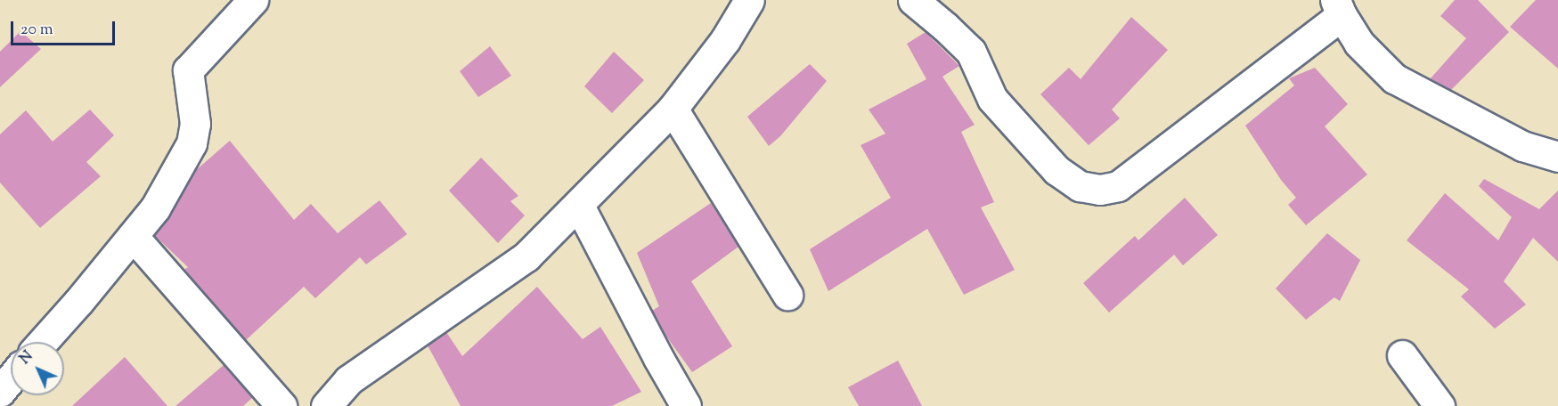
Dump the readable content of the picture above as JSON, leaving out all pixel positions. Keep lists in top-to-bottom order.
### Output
{
  "scale_bar": "20 m",
  "north": "top left"
}
